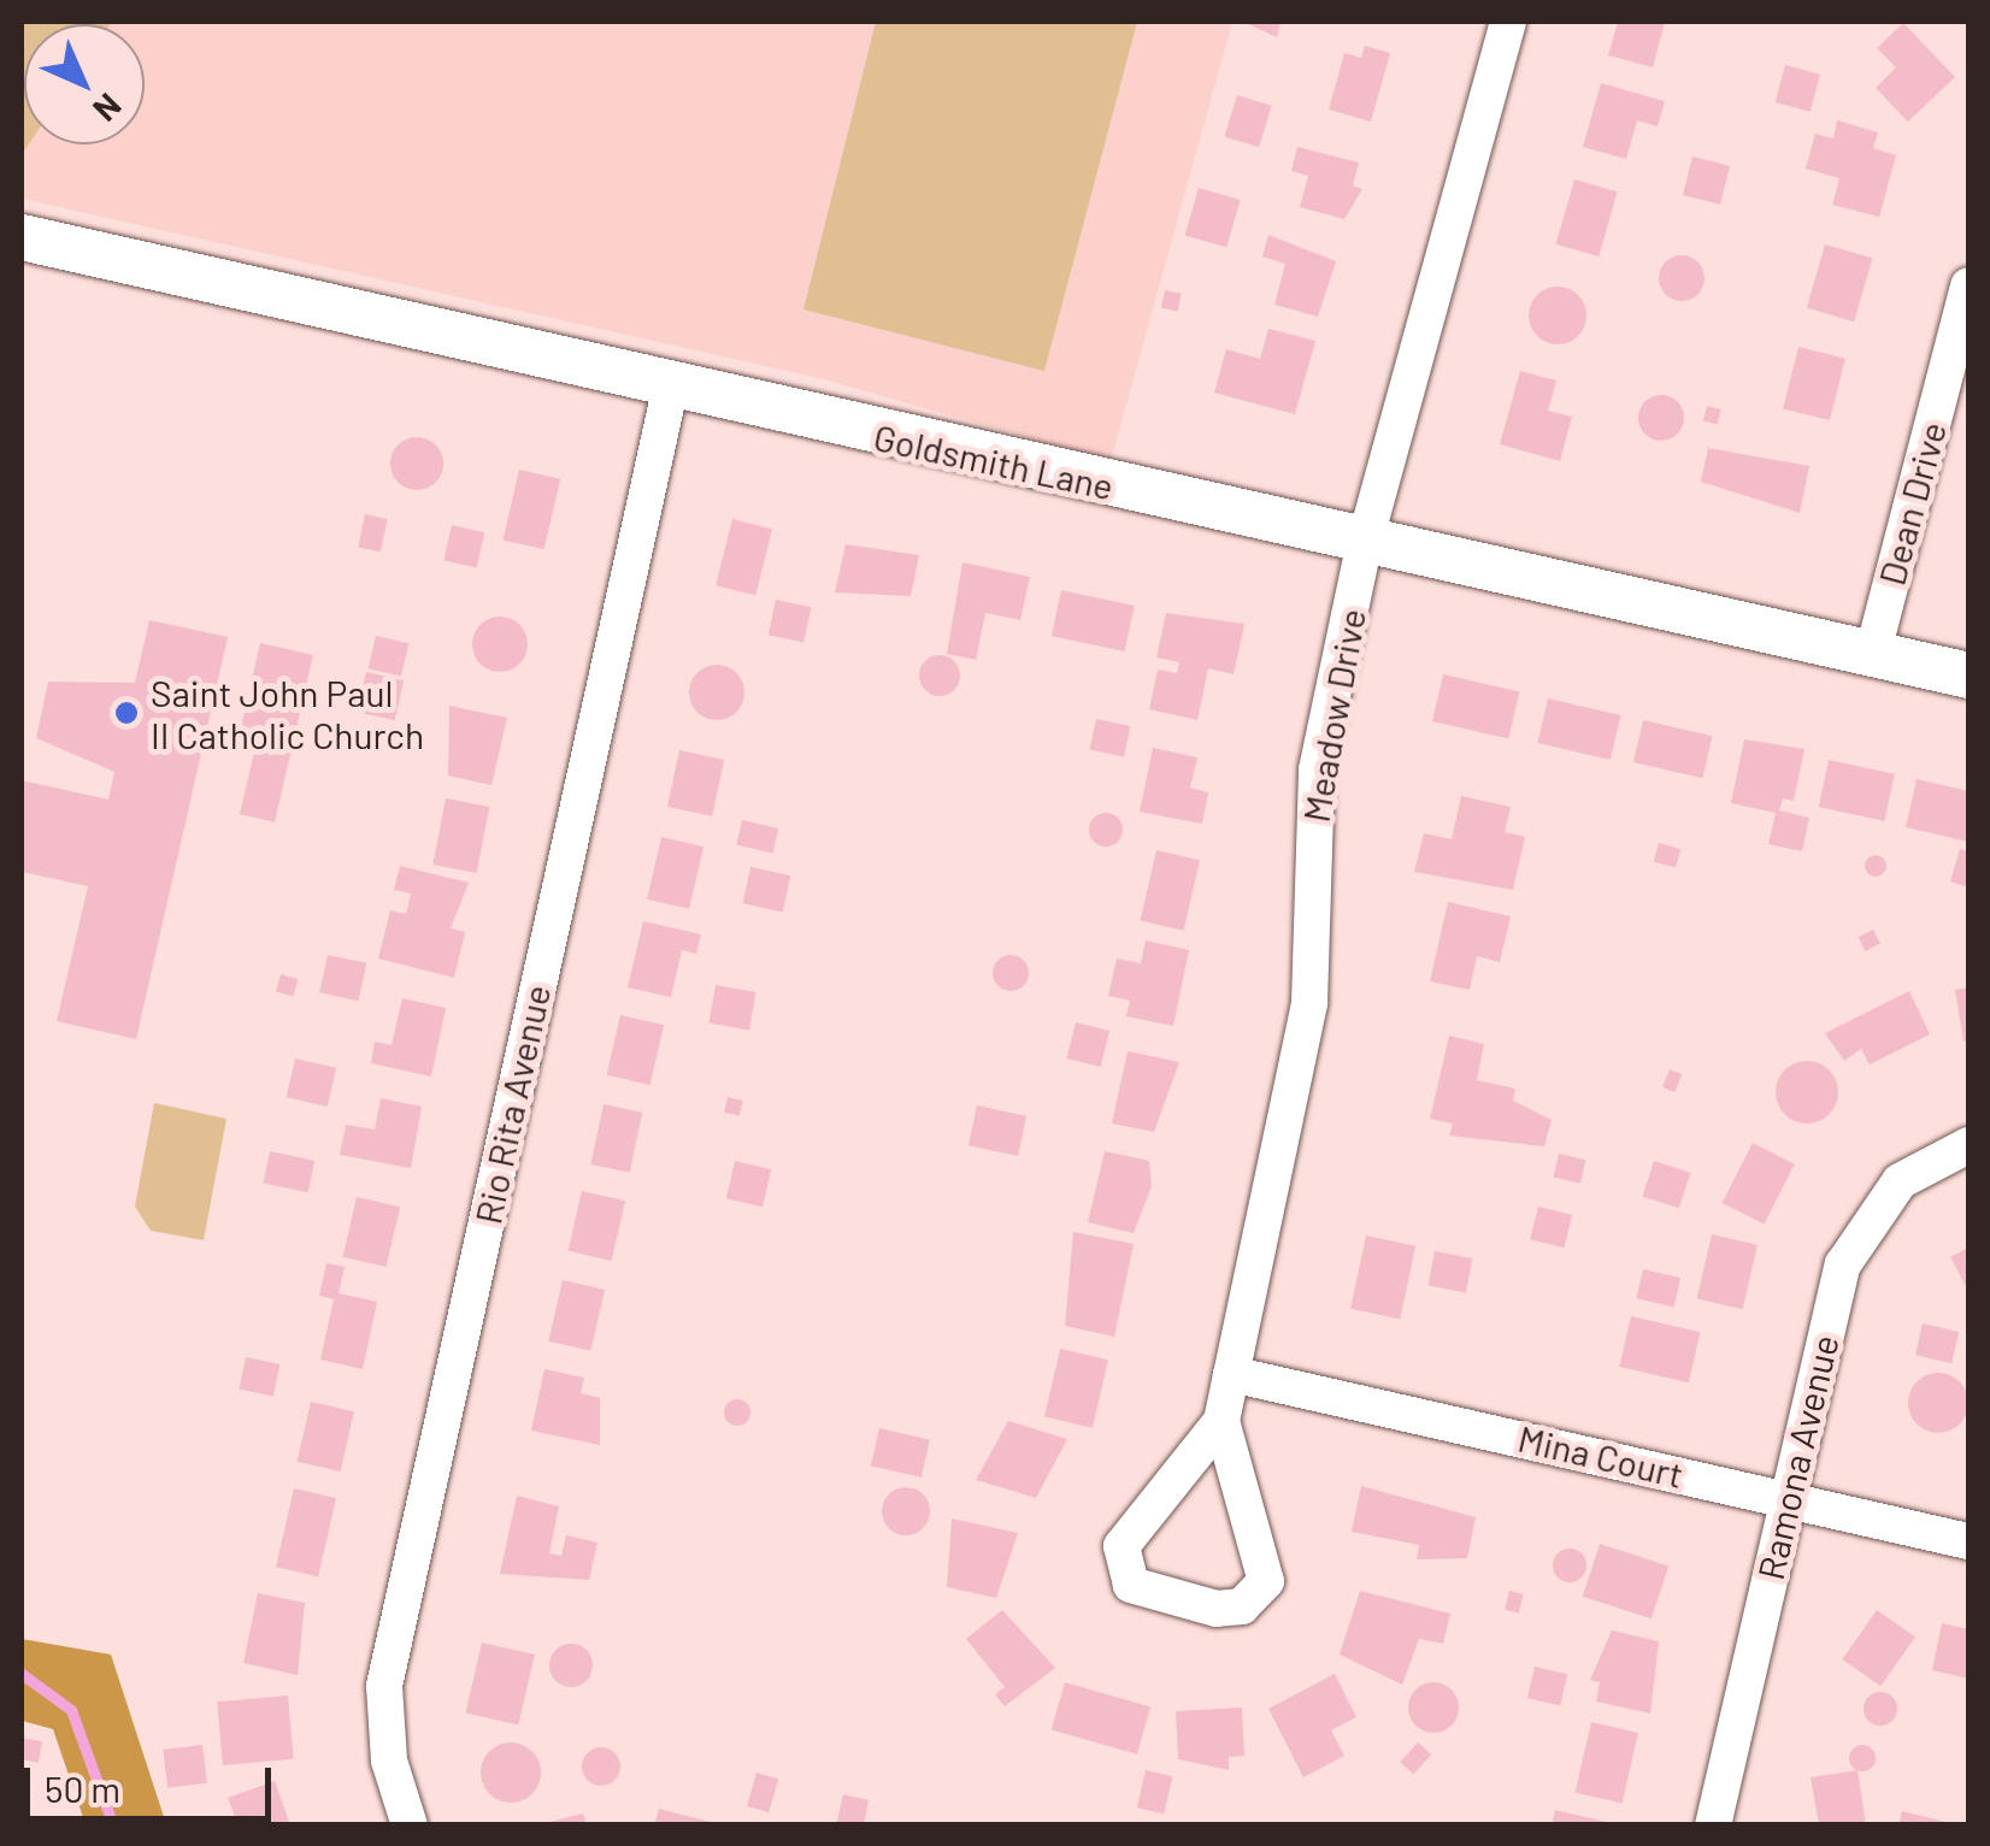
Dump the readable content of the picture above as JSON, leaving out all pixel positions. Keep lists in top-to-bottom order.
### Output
{
  "streets": {
    "street": [
      "Goldsmith Lane",
      "Dean Drive",
      "Meadow Drive",
      "Rio Rita Avenue",
      "Mina Court",
      "Ramona Avenue"
    ]
  },
  "crossings": [
    ["Goldsmith Lane", "Dean Drive"],
    ["Goldsmith Lane", "Meadow Drive"],
    ["Goldsmith Lane", "Rio Rita Avenue"],
    ["Meadow Drive", "Mina Court"],
    ["Mina Court", "Ramona Avenue"]
  ],
  "places": ["Saint John Paul II Catholic Church"],
  "scale_bar": "50 m",
  "north": "bottom right"
}
